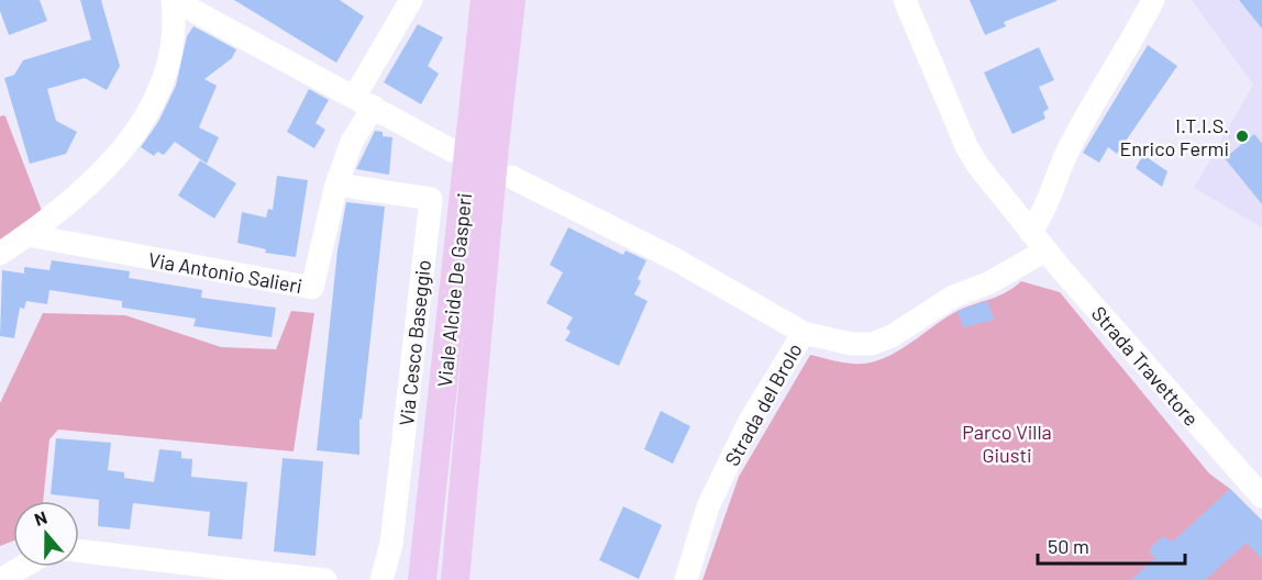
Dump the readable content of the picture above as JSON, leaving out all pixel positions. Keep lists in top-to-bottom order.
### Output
{
  "streets": {
    "main road": ["Viale Alcide De Gasperi"],
    "street": [
      "Via Antonio Salieri",
      "Via Cesco Baseggio",
      "Strada Travettore",
      "Strada del Brolo"
    ]
  },
  "crossings": [
    ["Via Antonio Salieri", "Via Cesco Baseggio"],
    ["Strada Travettore", "Strada del Brolo"]
  ],
  "parks": ["Parco Villa Giusti"],
  "places": ["I.T.I.S. Enrico Fermi"],
  "scale_bar": "50 m",
  "north": "top"
}
